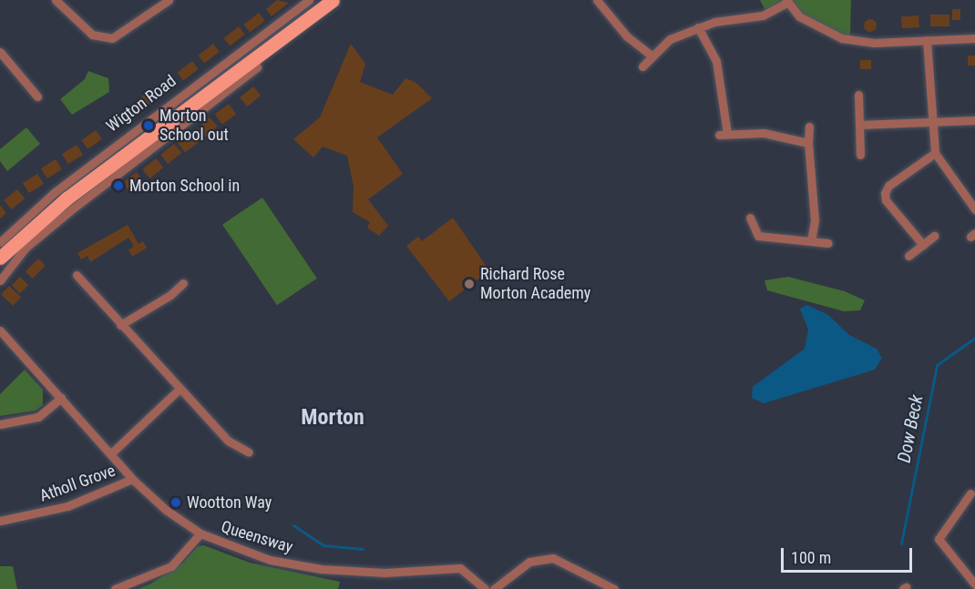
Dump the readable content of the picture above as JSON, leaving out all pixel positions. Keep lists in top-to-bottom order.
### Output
{
  "streets": {
    "main road": ["Wigton Road"],
    "street": ["Atholl Grove", "Queensway"]
  },
  "crossings": [
    ["Atholl Grove", "Queensway"]
  ],
  "districts": ["Morton"],
  "water": ["Dow Beck"],
  "places": [
    "Morton School out",
    "Morton School in",
    "Richard Rose Morton Academy",
    "Wootton Way"
  ],
  "scale_bar": "100 m"
}
